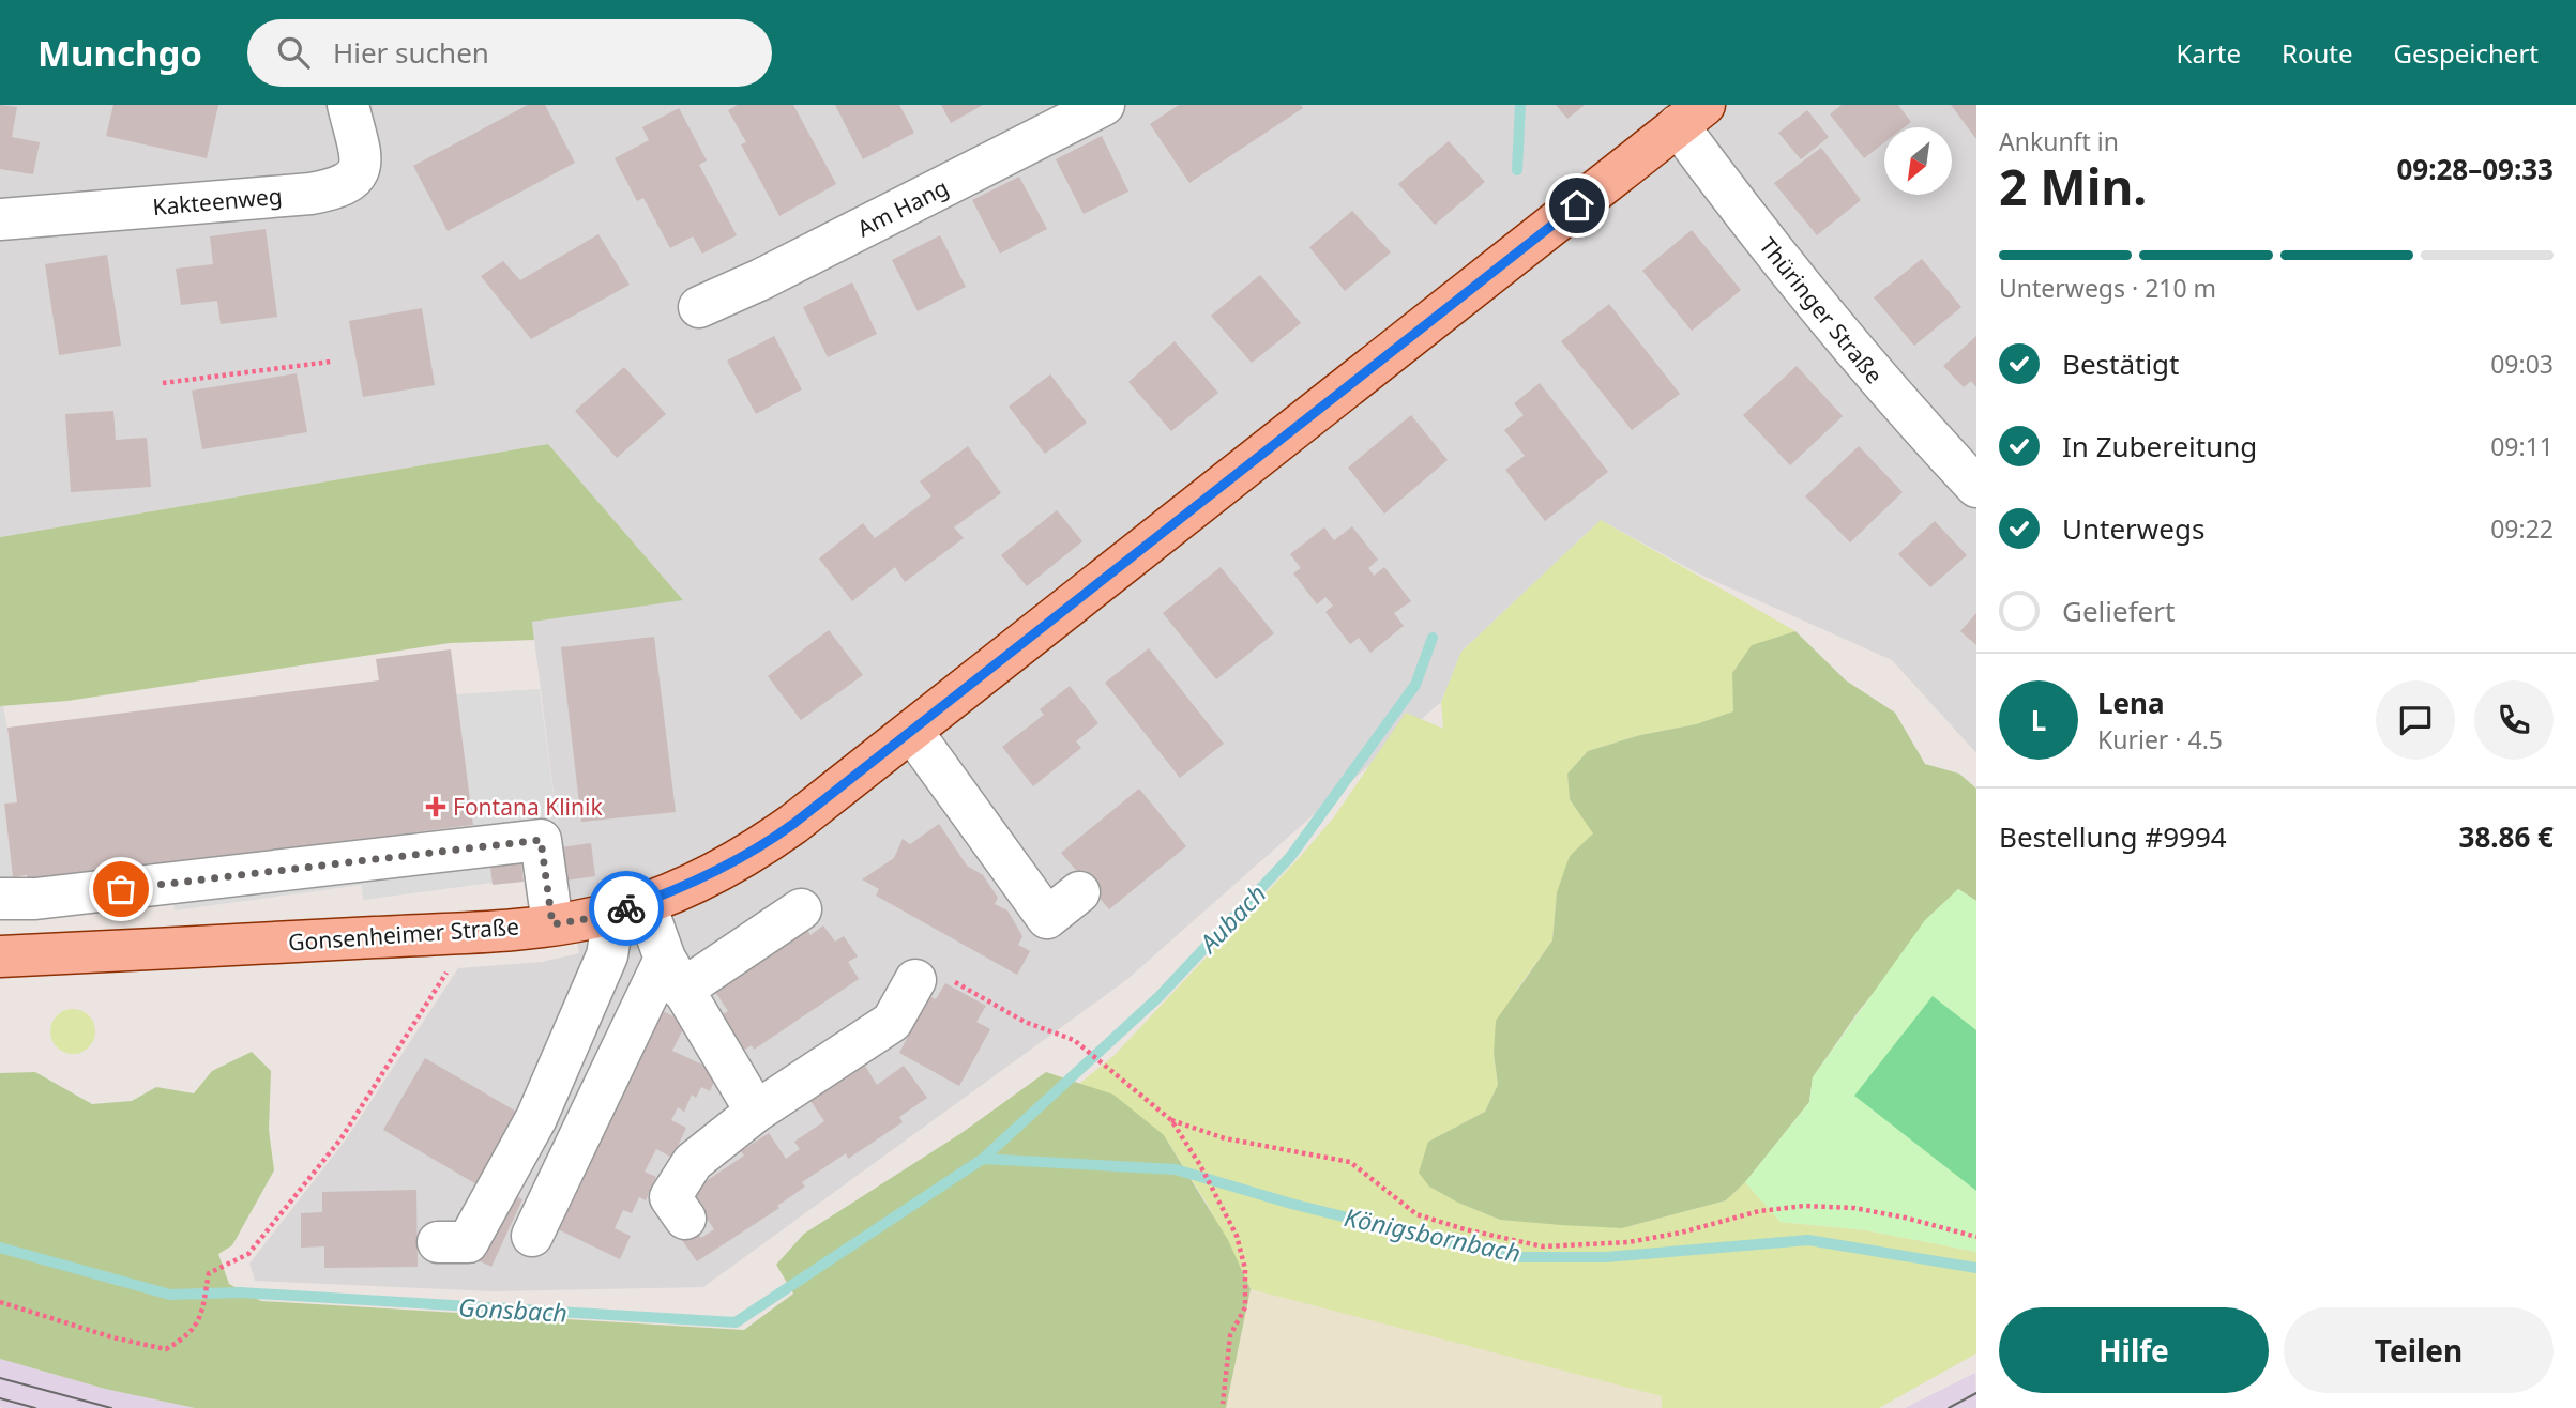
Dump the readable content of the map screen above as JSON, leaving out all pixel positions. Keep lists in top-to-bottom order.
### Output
{
  "streets": {
    "main road": ["Gonsenheimer Straße"],
    "street": ["Kakteenweg", "Am Hang", "Thüringer Straße"]
  },
  "crossings": [
    ["Thüringer Straße", "Gonsenheimer Straße"]
  ],
  "water": ["Aubach", "Königsbornbach", "Gonsbach"],
  "places": {
    "health": ["Fontana Klinik"]
  },
  "north": "bottom left",
  "page": {
    "header": "Munchgo",
    "search": "Hier suchen",
    "nav": ["Karte", "Route", "Gespeichert"],
    "heading": ["2 Min.", "Ankunft in", "09:28–09:33"],
    "panel": [
      "Lena",
      "Kurier · 4.5",
      "Bestellung #9994",
      "38.86 €"
    ],
    "bar": "Unterwegs · 210 m",
    "list": [
      ["Bestätigt", "09:03"],
      ["In Zubereitung", "09:11"],
      ["Unterwegs", "09:22"],
      "Geliefert"
    ],
    "round": "L",
    "buttons": ["Hilfe", "Teilen"]
  }
}
